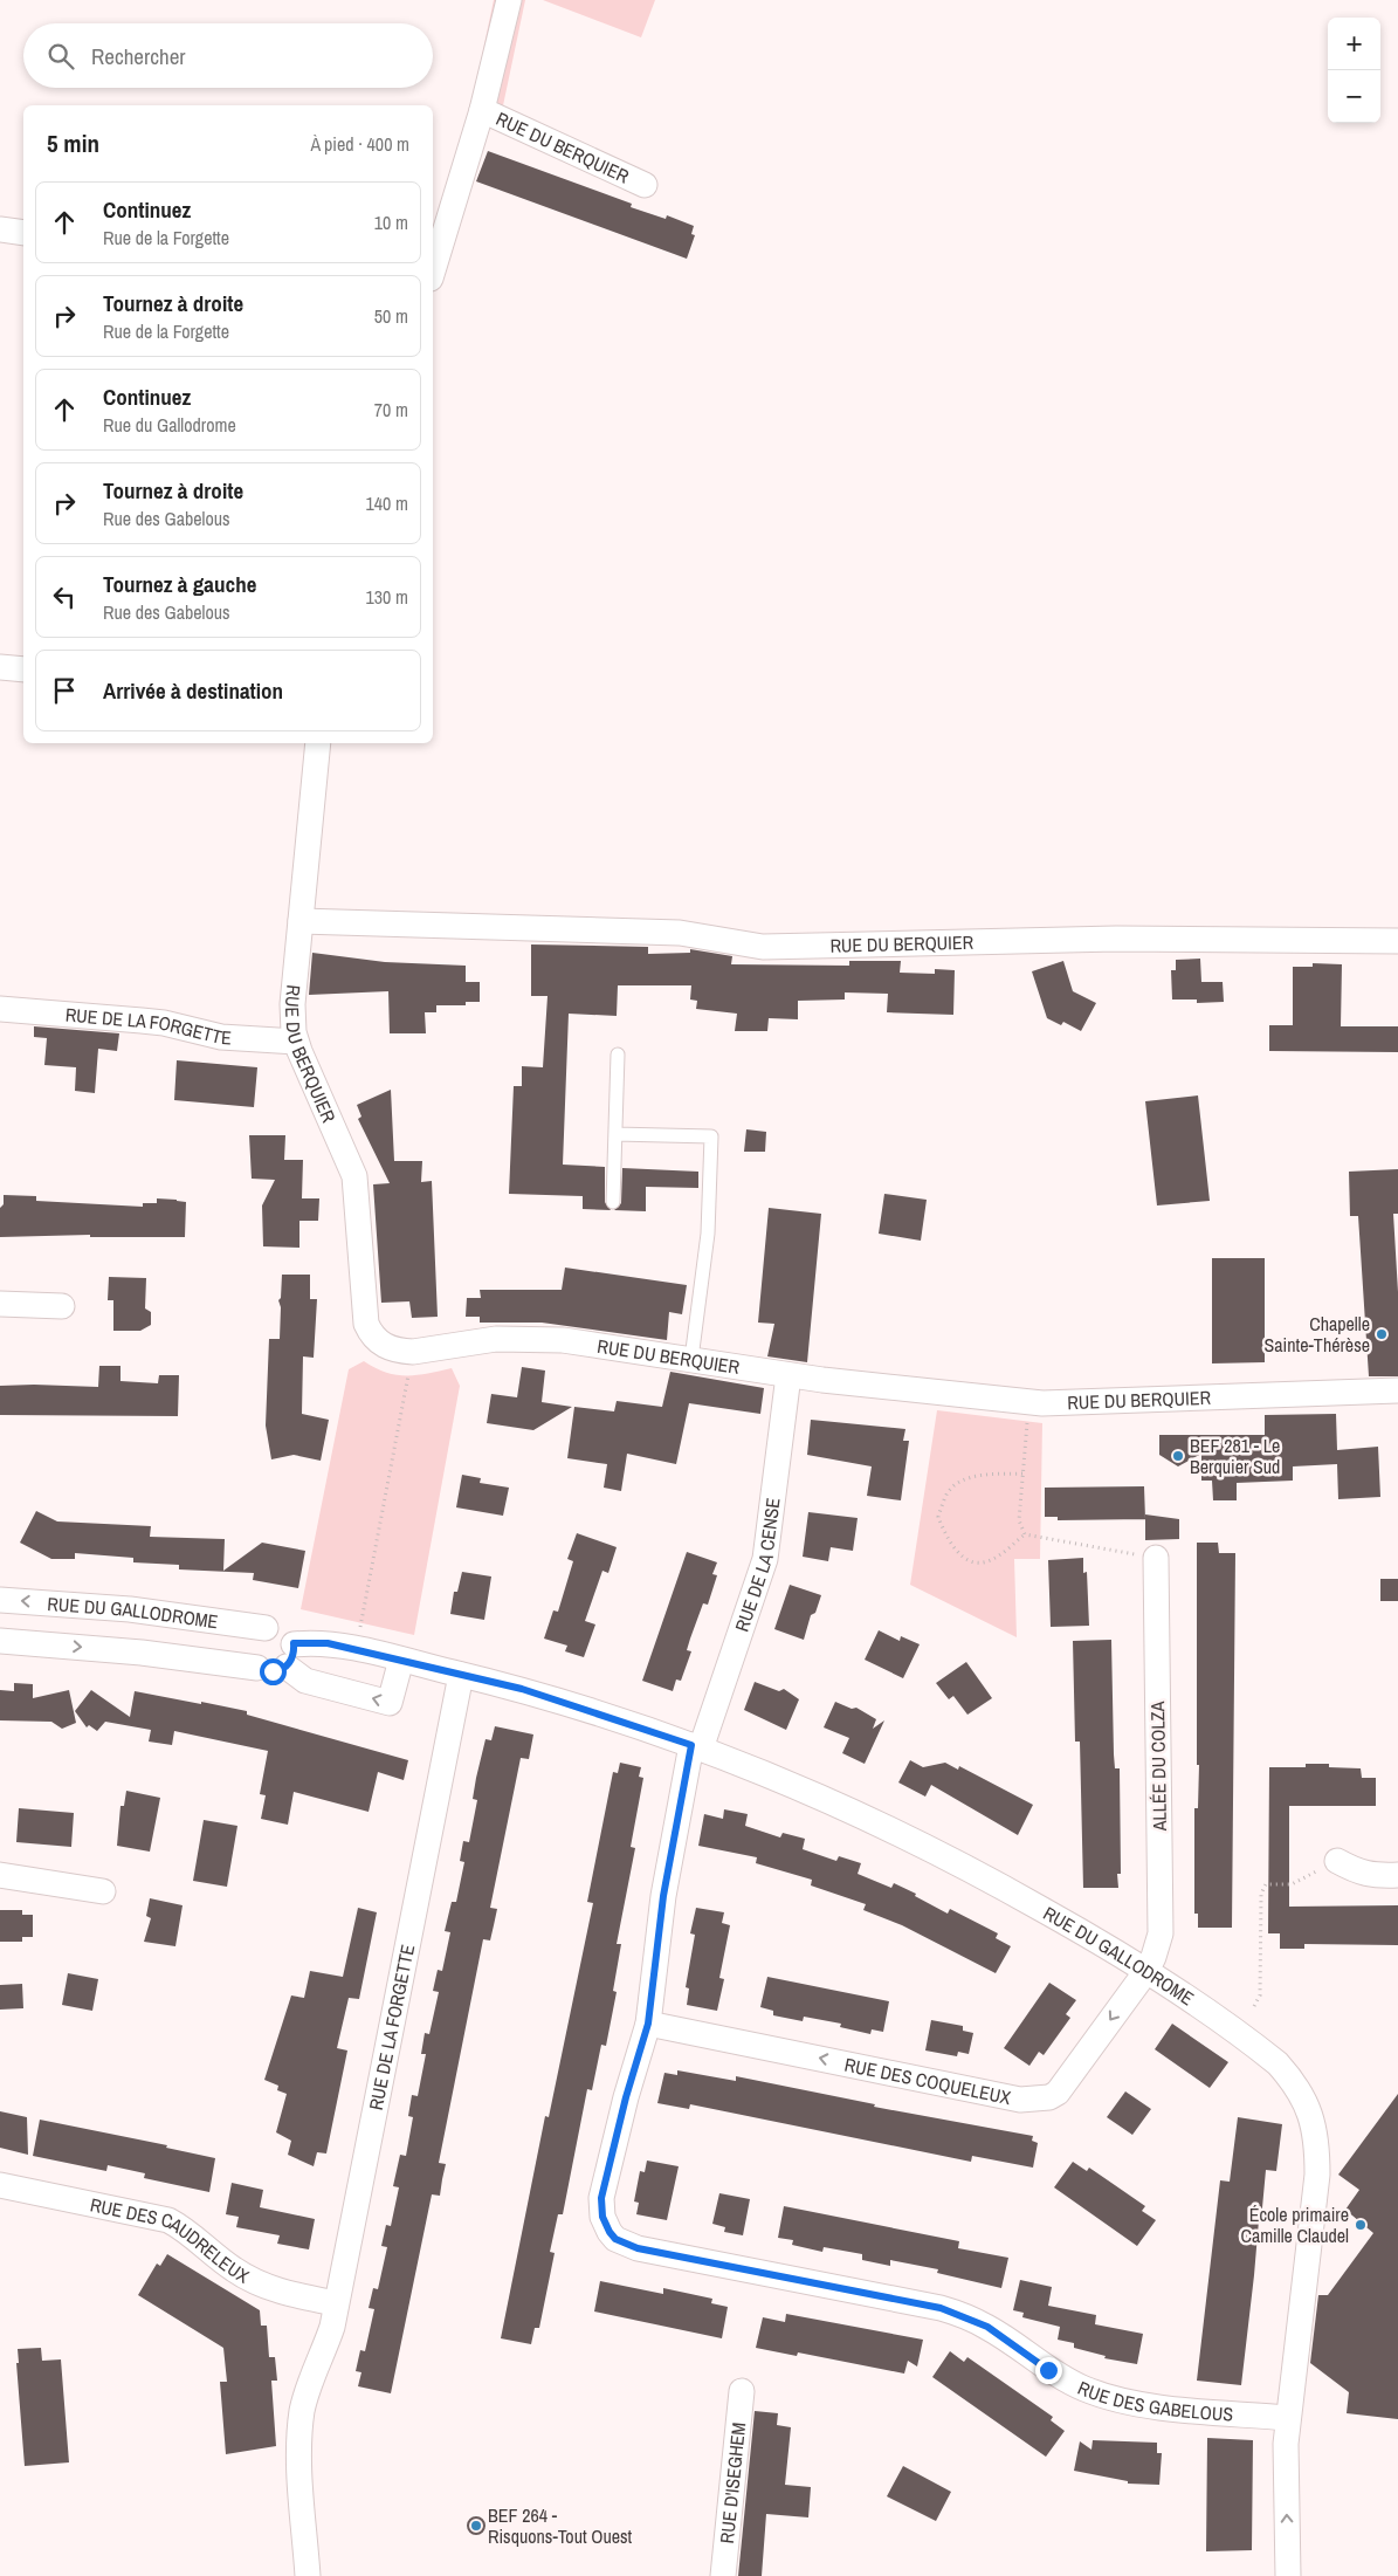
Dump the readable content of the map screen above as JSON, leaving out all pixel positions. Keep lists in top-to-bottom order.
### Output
{
  "streets": {
    "street": [
      "RUE DU BERQUIER",
      "RUE DE LA FORGETTE",
      "RUE DE LA CENSE",
      "RUE DU GALLODROME",
      "ALLÉE DU COLZA",
      "RUE DES COQUELEUX",
      "RUE DES CAUDRELEUX",
      "RUE DES GABELOUS",
      "RUE D'ISEGHEM"
    ]
  },
  "crossings": [
    ["RUE DU BERQUIER", "RUE DE LA FORGETTE"],
    ["RUE DU BERQUIER", "RUE DE LA CENSE"],
    ["RUE DE LA FORGETTE", "RUE DU GALLODROME"],
    ["RUE DE LA FORGETTE", "RUE DES CAUDRELEUX"],
    ["RUE DE LA CENSE", "RUE DU GALLODROME"],
    ["RUE DE LA CENSE", "RUE DES GABELOUS"],
    ["RUE DU GALLODROME", "ALLÉE DU COLZA"],
    ["RUE DU GALLODROME", "RUE DES COQUELEUX"],
    ["RUE DU GALLODROME", "RUE DES GABELOUS"],
    ["ALLÉE DU COLZA", "RUE DES COQUELEUX"],
    ["RUE DES COQUELEUX", "RUE DES GABELOUS"]
  ],
  "one_way": ["RUE DES COQUELEUX"],
  "places": [
    "Chapelle Sainte-Thérèse",
    "BEF 281 - Le Berquier Sud",
    "École primaire Camille Claudel",
    "BEF 264 - Risquons-Tout Ouest"
  ],
  "page": {
    "map_buttons": ["+", "−"],
    "search": "Rechercher",
    "heading": ["5 min", "À pied · 400 m"],
    "list": [
      ["Continuez", "Rue de la Forgette", "10 m"],
      ["Tournez à droite", "Rue de la Forgette", "50 m"],
      ["Continuez", "Rue du Gallodrome", "70 m"],
      ["Tournez à droite", "Rue des Gabelous", "140 m"],
      ["Tournez à gauche", "Rue des Gabelous", "130 m"],
      "Arrivée à destination"
    ]
  }
}
